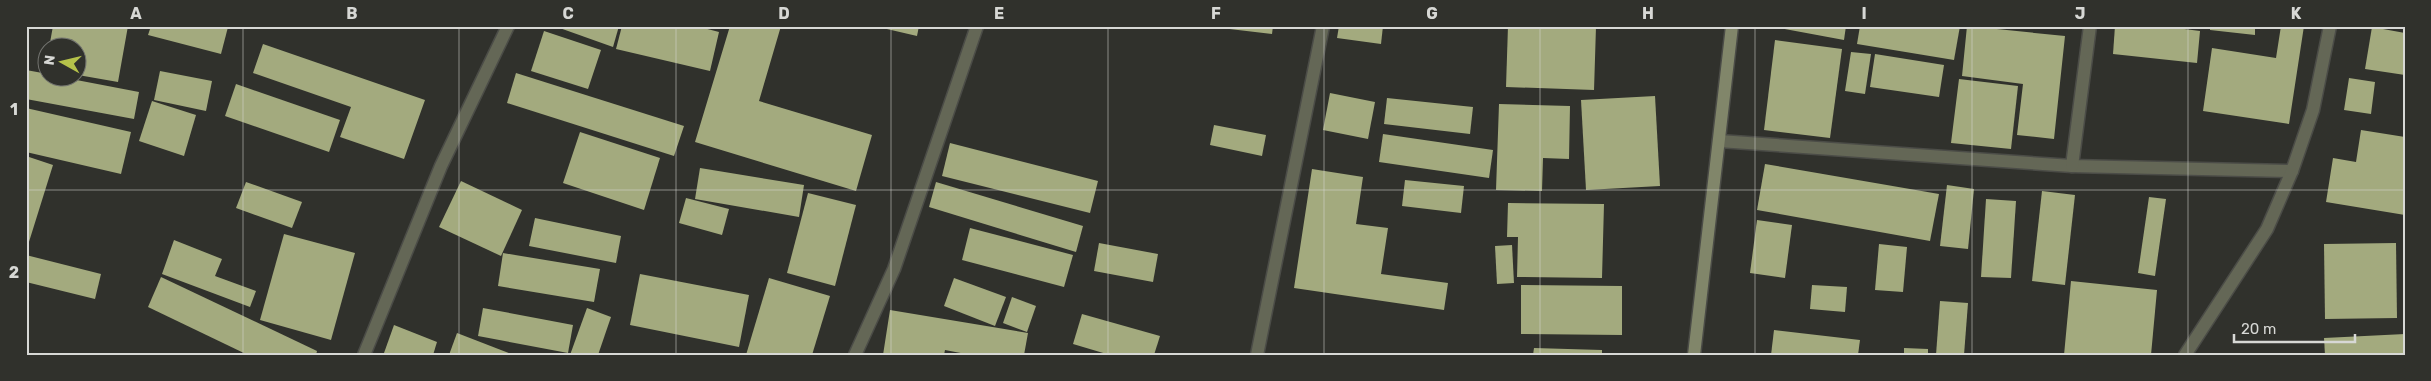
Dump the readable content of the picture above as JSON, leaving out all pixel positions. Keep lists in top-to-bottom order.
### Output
{
  "scale_bar": "20 m",
  "north": "left",
  "grid": {
    "columns": [
      "A",
      "B",
      "C",
      "D",
      "E",
      "F",
      "G",
      "H",
      "I",
      "J",
      "K"
    ],
    "rows": ["1", "2"]
  }
}
